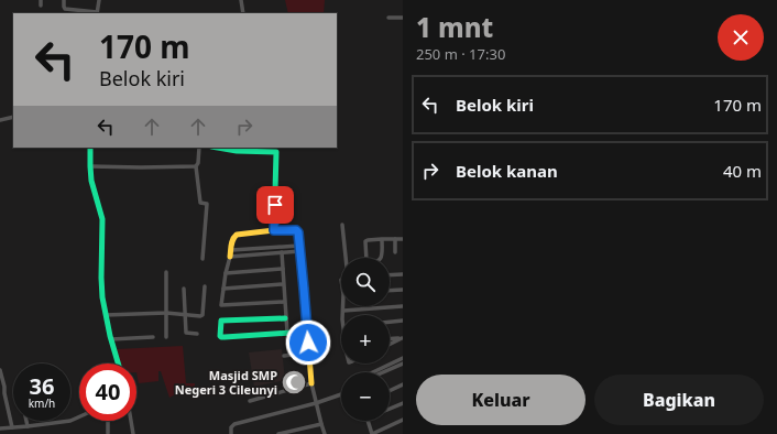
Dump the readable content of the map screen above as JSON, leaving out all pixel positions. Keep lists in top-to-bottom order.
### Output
{
  "places": {
    "mosque": ["Masjid SMP Negeri 3 Cileunyi"]
  },
  "page": {
    "heading": ["1 mnt", "250 m · 17:30"],
    "turn": ["170 m", "Belok kiri"],
    "list": [
      {
        "name": "Belok kiri",
        "value": "170 m"
      },
      {
        "name": "Belok kanan",
        "value": "40 m"
      }
    ],
    "map_buttons": ["+", "−"],
    "speed": "36 km/h",
    "limit": "40",
    "buttons": ["Keluar", "Bagikan"]
  }
}
